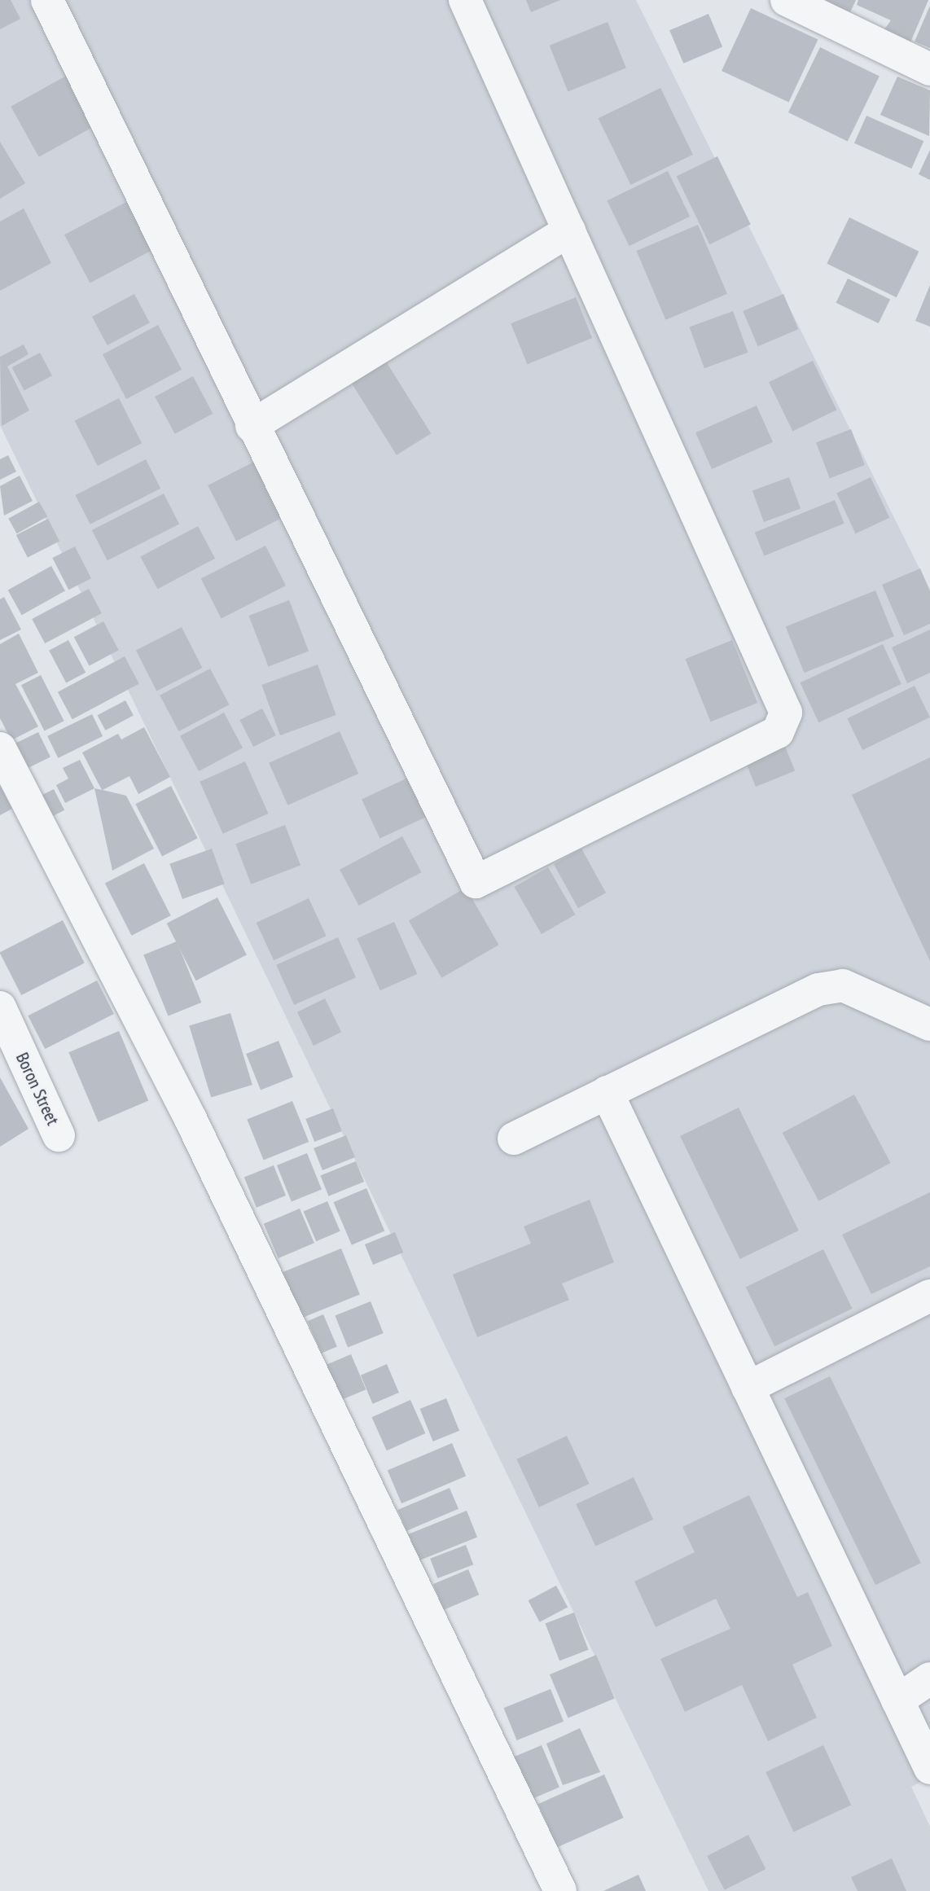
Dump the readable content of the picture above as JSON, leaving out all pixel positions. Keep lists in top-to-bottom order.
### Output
{
  "streets": {
    "street": ["Boron Street"]
  }
}
